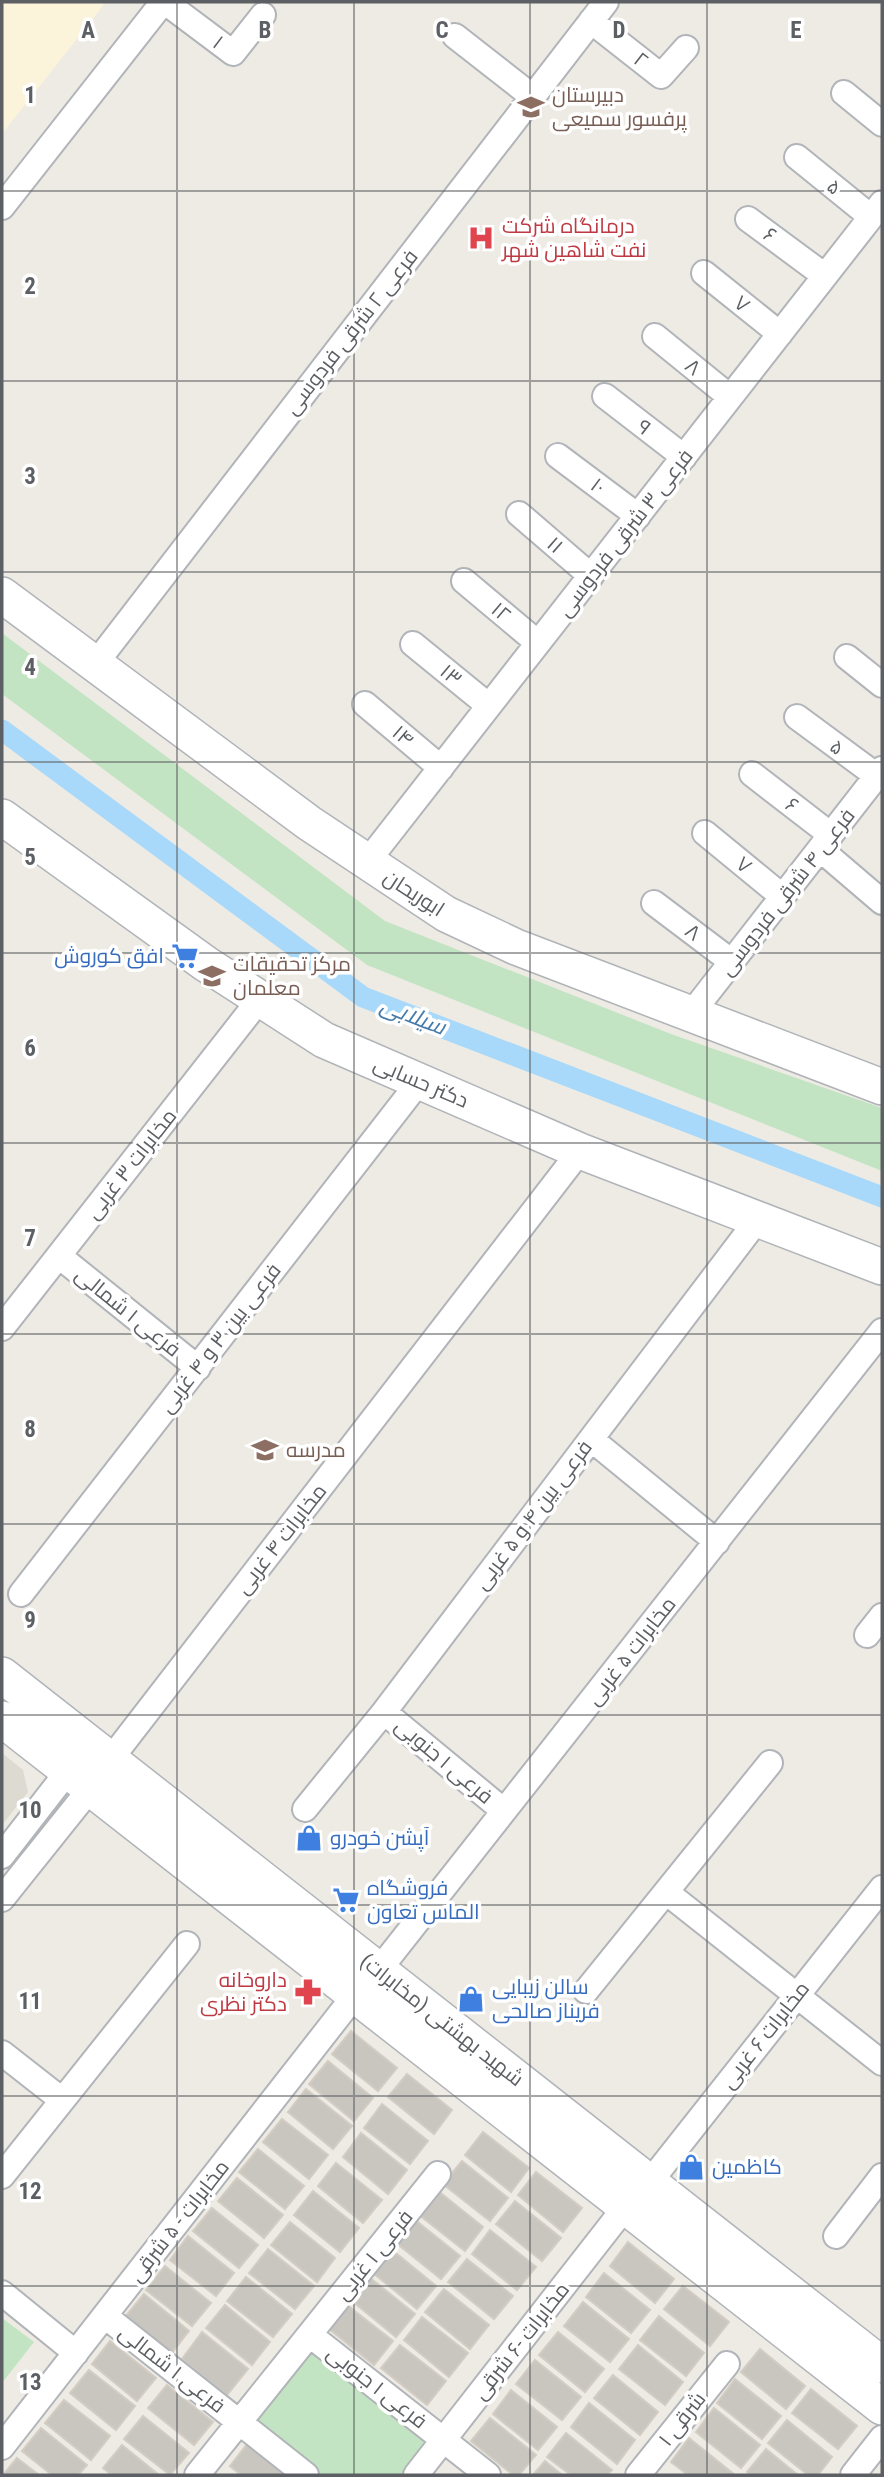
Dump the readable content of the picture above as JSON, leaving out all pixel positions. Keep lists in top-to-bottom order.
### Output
{
  "streets": {
    "main road": ["ابوریحان", "دکتر حسابی", "شهید بهشتی (مخابرات)"],
    "street": [
      "۱",
      "۲",
      "۵",
      "۶",
      "۷",
      "فرعی ۲ شرقی فردوسی",
      "۸",
      "۹",
      "۱۰",
      "فرعی ۳ شرقی فردوسی",
      "۱۱",
      "۱۲",
      "۱۳",
      "۱۴",
      "فرعی ۴ شرقی فردوسی",
      "مخابرات ۳ غربی",
      "فرعی ۱ شمالی",
      "فرعی بین ۳ و ۴ غربی",
      "فرعی بین ۴ و ۵ غربی",
      "مخابرات ۴ غربی",
      "مخابرات ۵ غربی",
      "فرعی ۱ جنوبی",
      "مخابرات ۶ غربی",
      "مخابرات - ۵ شرقی",
      "فرعی ۱ غربی",
      "مخابرات -۶ شرقی",
      "شرقی ۱"
    ]
  },
  "crossings": [
    ["۲", "فرعی ۲ شرقی فردوسی"],
    ["۵", "فرعی ۳ شرقی فردوسی"],
    ["۵", "فرعی ۴ شرقی فردوسی"],
    ["۶", "فرعی ۳ شرقی فردوسی"],
    ["۶", "فرعی ۴ شرقی فردوسی"],
    ["۷", "فرعی ۳ شرقی فردوسی"],
    ["۷", "فرعی ۴ شرقی فردوسی"],
    ["فرعی ۲ شرقی فردوسی", "ابوریحان"],
    ["۸", "فرعی ۳ شرقی فردوسی"],
    ["۸", "فرعی ۴ شرقی فردوسی"],
    ["۹", "فرعی ۳ شرقی فردوسی"],
    ["۱۰", "فرعی ۳ شرقی فردوسی"],
    ["فرعی ۳ شرقی فردوسی", "۱۱"],
    ["فرعی ۳ شرقی فردوسی", "۱۲"],
    ["فرعی ۳ شرقی فردوسی", "۱۳"],
    ["فرعی ۳ شرقی فردوسی", "۱۴"],
    ["فرعی ۳ شرقی فردوسی", "ابوریحان"],
    ["فرعی ۴ شرقی فردوسی", "ابوریحان"],
    ["دکتر حسابی", "مخابرات ۳ غربی"],
    ["دکتر حسابی", "فرعی بین ۳ و ۴ غربی"],
    ["دکتر حسابی", "فرعی بین ۴ و ۵ غربی"],
    ["دکتر حسابی", "مخابرات ۴ غربی"],
    ["مخابرات ۳ غربی", "فرعی ۱ شمالی"],
    ["فرعی ۱ شمالی", "فرعی بین ۳ و ۴ غربی"],
    ["فرعی ۱ شمالی", "مخابرات - ۵ شرقی"],
    ["فرعی ۱ شمالی", "فرعی ۱ غربی"],
    ["فرعی بین ۴ و ۵ غربی", "فرعی ۱ جنوبی"],
    ["مخابرات ۴ غربی", "شهید بهشتی (مخابرات)"],
    ["مخابرات ۵ غربی", "فرعی ۱ جنوبی"],
    ["مخابرات ۵ غربی", "شهید بهشتی (مخابرات)"],
    ["مخابرات ۵ غربی", "مخابرات - ۵ شرقی"],
    ["فرعی ۱ جنوبی", "فرعی ۱ غربی"],
    ["فرعی ۱ جنوبی", "مخابرات -۶ شرقی"],
    ["شهید بهشتی (مخابرات)", "مخابرات ۶ غربی"],
    ["شهید بهشتی (مخابرات)", "مخابرات - ۵ شرقی"],
    ["شهید بهشتی (مخابرات)", "مخابرات -۶ شرقی"],
    ["مخابرات ۶ غربی", "مخابرات -۶ شرقی"]
  ],
  "water": ["سیلابی"],
  "places": {
    "school or university": ["دبیرستان پرفسور سمیعی", "مرکز تحقیقات معلمان", "مدرسه"],
    "hospital": ["درمانگاه شرکت نفت شاهین شهر"],
    "supermarket": ["افق کوروش", "فروشگاه الماس تعاون"],
    "shop": ["آپشن خودرو", "سالن زیبایی فریناز صالحی", "کاظمین"],
    "pharmacy": ["داروخانه دکتر نظری"]
  },
  "grid": {
    "columns": [
      "A",
      "B",
      "C",
      "D",
      "E"
    ],
    "rows": [
      "1",
      "2",
      "3",
      "4",
      "5",
      "6",
      "7",
      "8",
      "9",
      "10",
      "11",
      "12",
      "13"
    ]
  }
}
